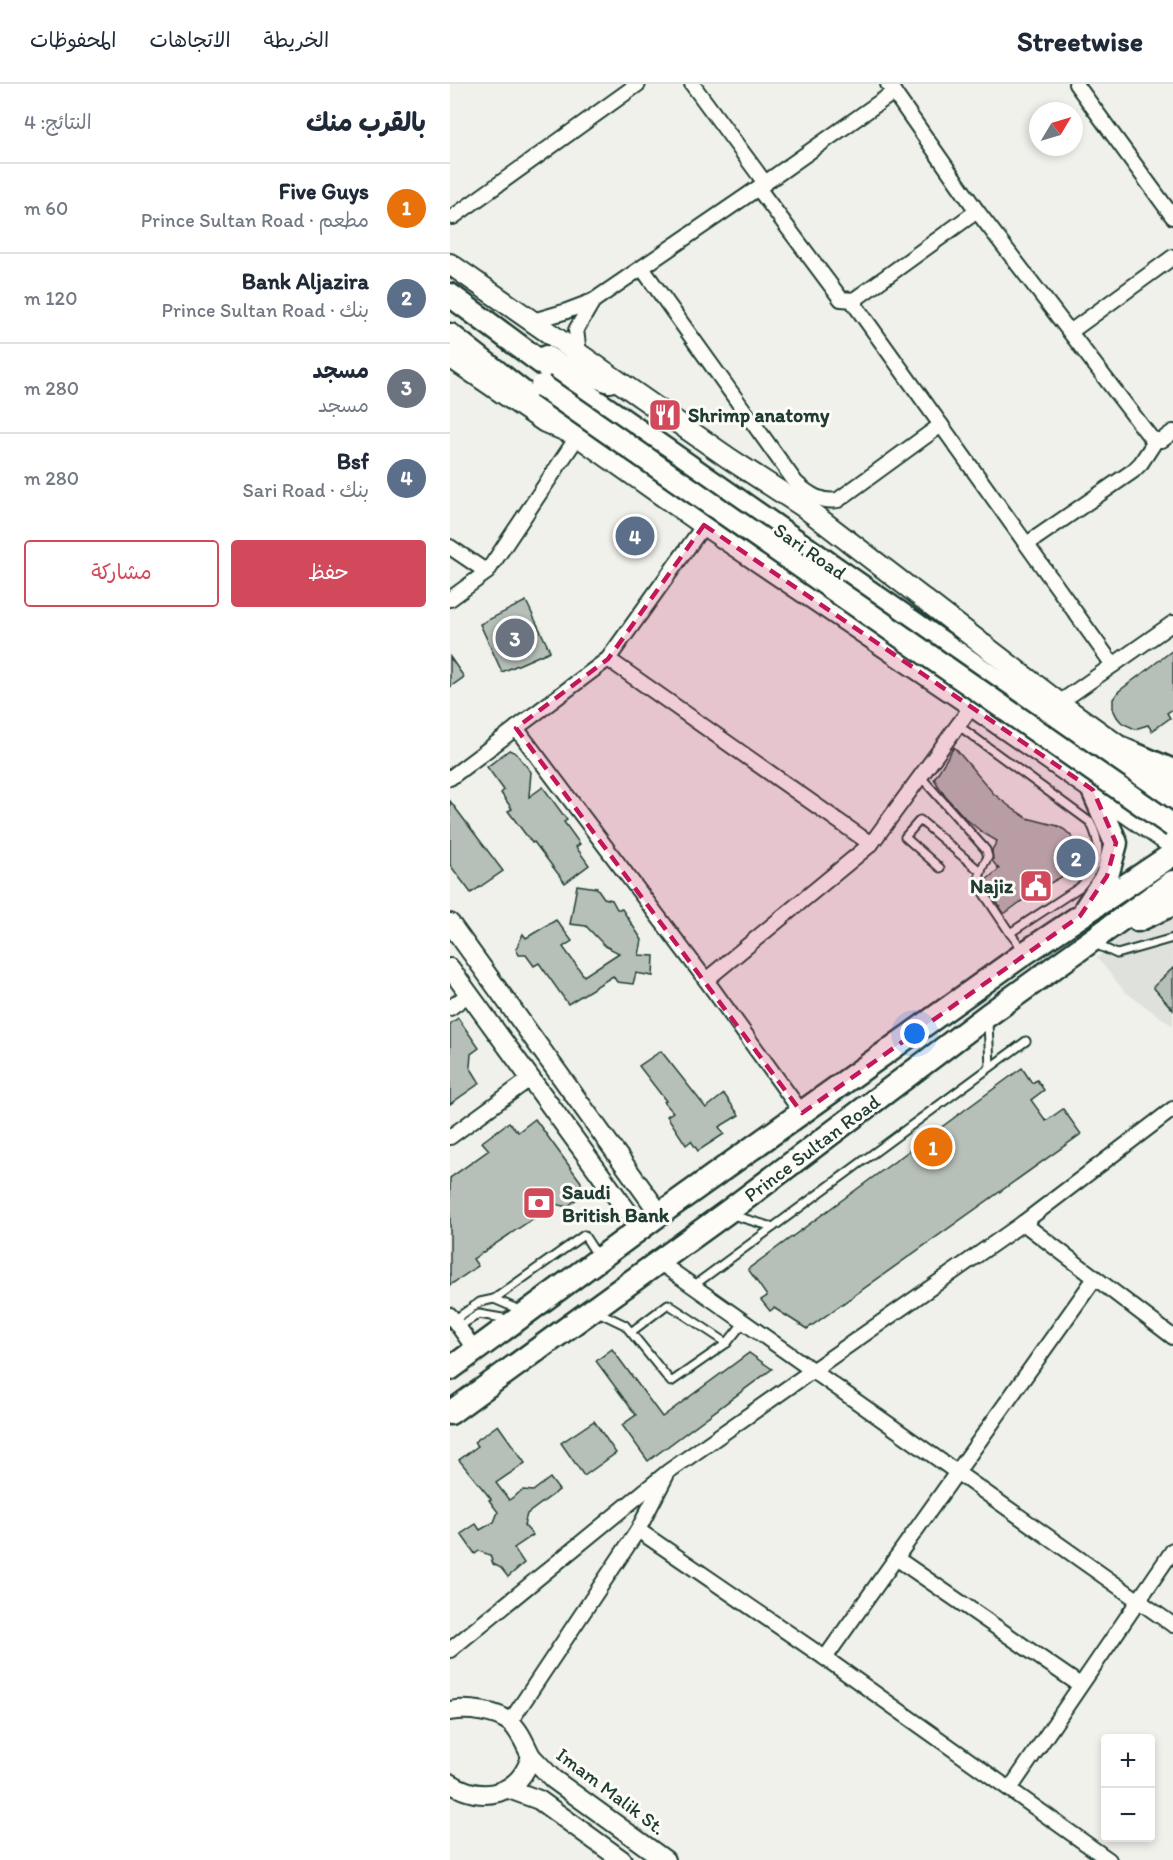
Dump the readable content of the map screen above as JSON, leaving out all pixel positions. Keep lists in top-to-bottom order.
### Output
{
  "streets": {
    "main road": ["Sari Road", "Prince Sultan Road"],
    "street": ["Imam Malik St."]
  },
  "places": {
    "restaurant": ["Shrimp anatomy"],
    "public building": ["Najiz"],
    "bank": ["Saudi British Bank"]
  },
  "north": "top right",
  "page": {
    "header": "Streetwise",
    "nav": ["الخريطة", "الاتجاهات", "المحفوظات"],
    "heading": ["بالقرب منك", "النتائج: 4"],
    "list": [
      {
        "mark": "1",
        "name": "Five Guys",
        "note": "مطعم · Prince Sultan Road",
        "value": "60 m"
      },
      {
        "mark": "2",
        "name": "Bank Aljazira",
        "note": "بنك · Prince Sultan Road",
        "value": "120 m"
      },
      {
        "mark": "3",
        "name": "مسجد",
        "note": "مسجد",
        "value": "280 m"
      },
      {
        "mark": "4",
        "name": "Bsf",
        "note": "بنك · Sari Road",
        "value": "280 m"
      }
    ],
    "pins": [
      "4",
      "3",
      "2",
      "1"
    ],
    "buttons": ["حفظ", "مشاركة"],
    "map_buttons": ["+", "−"]
  }
}
